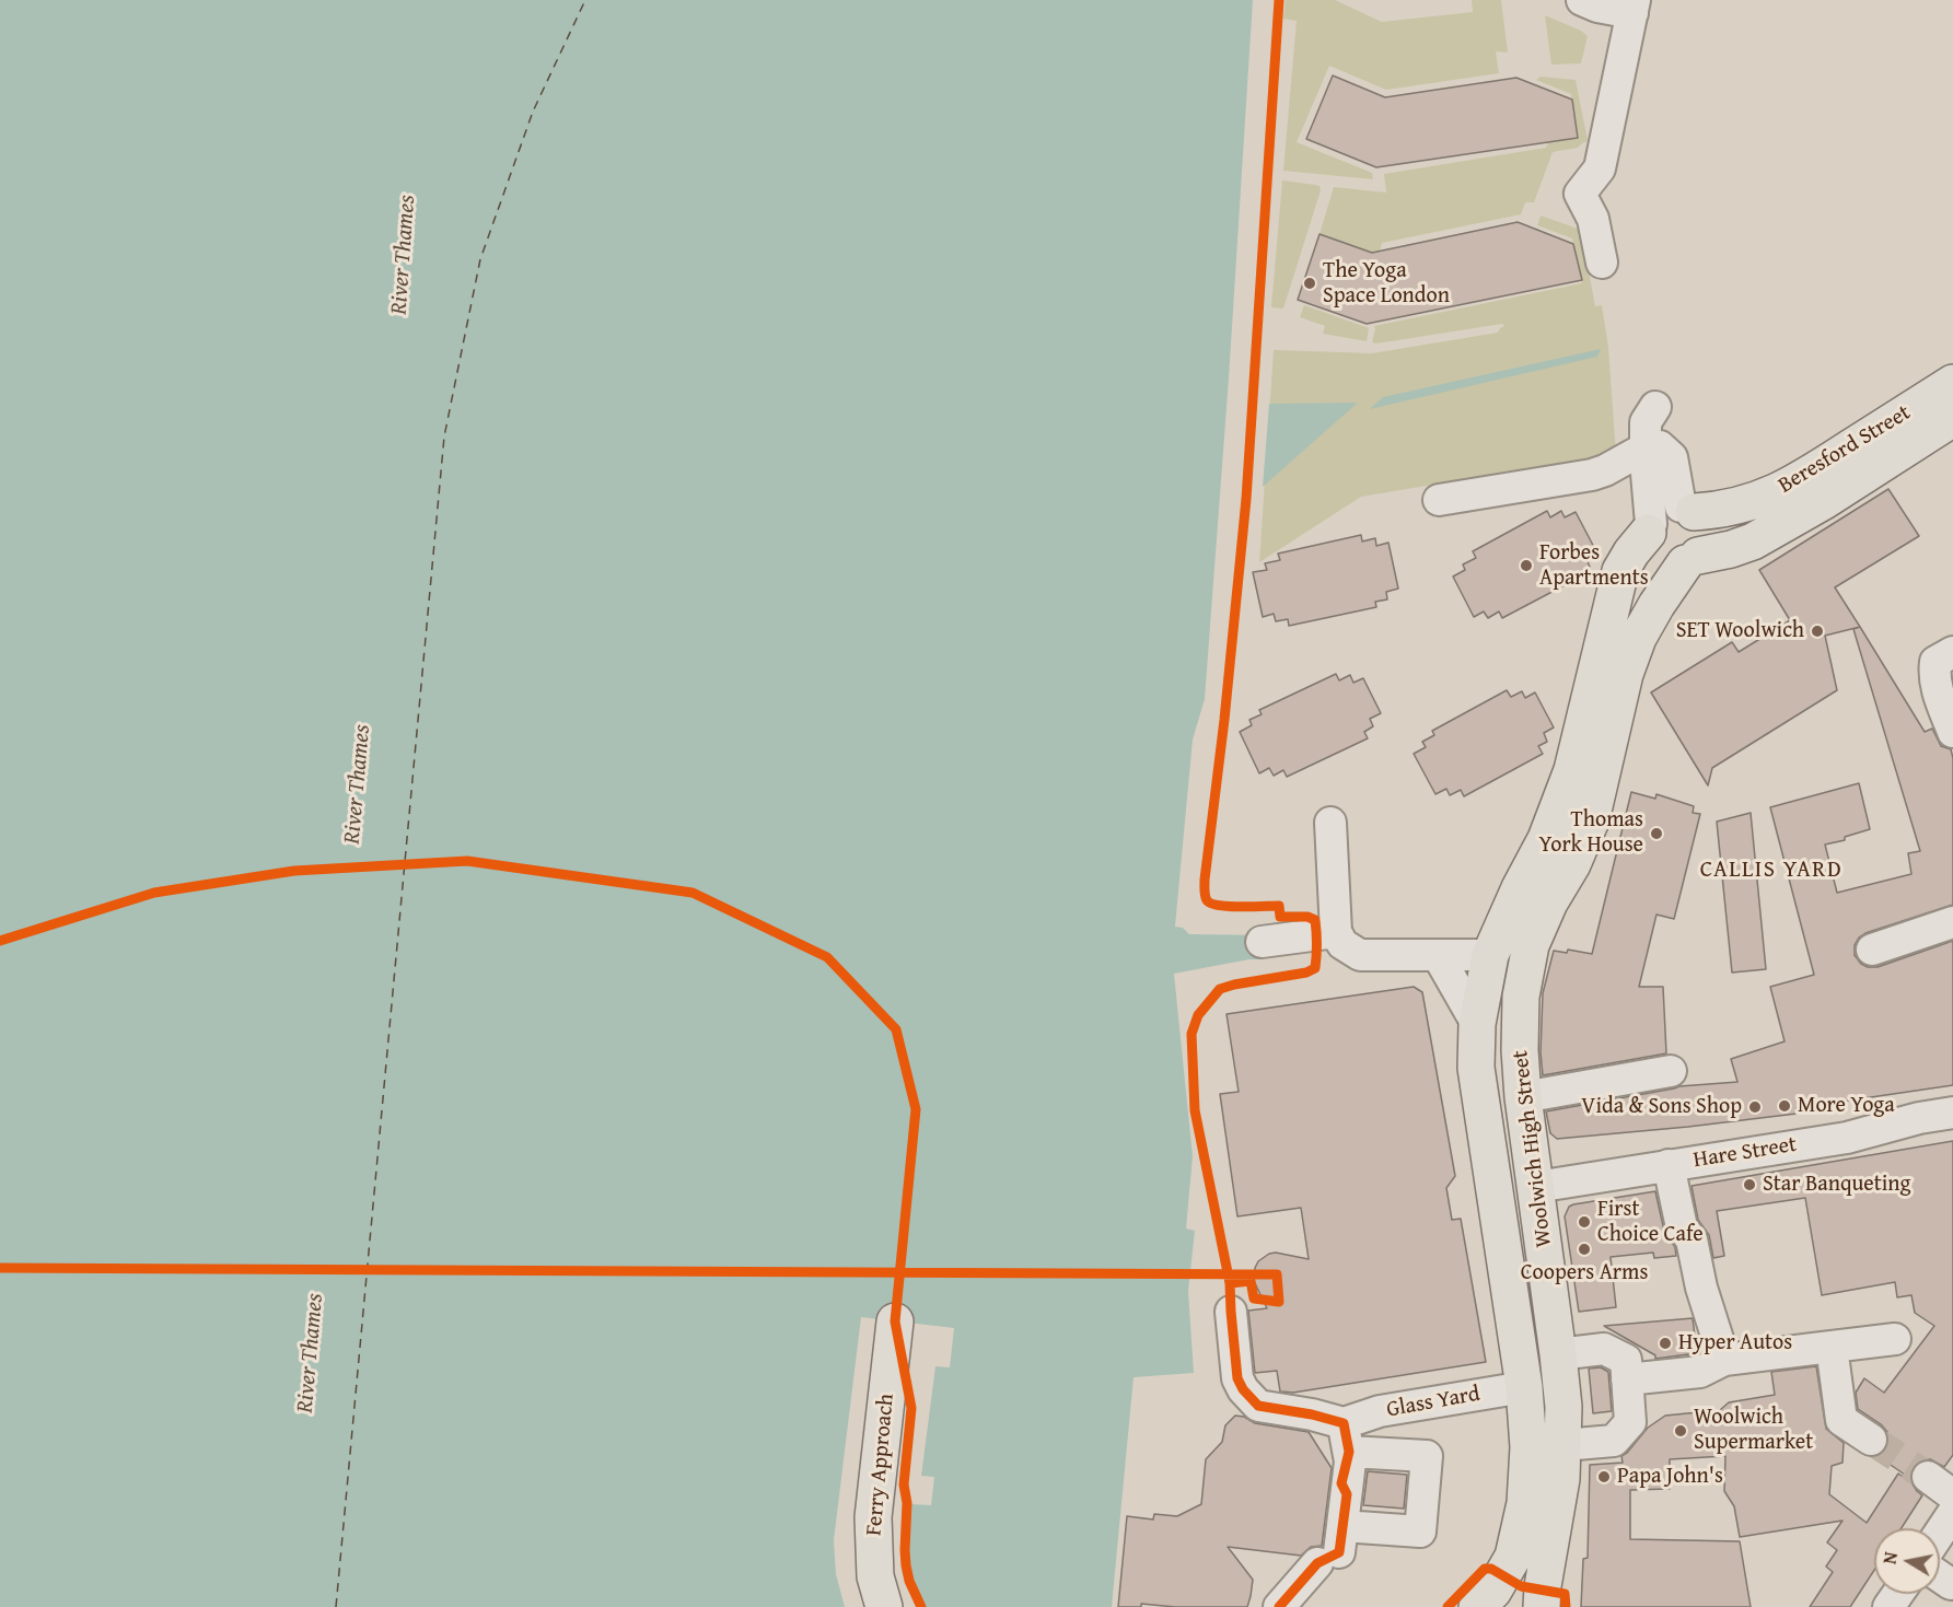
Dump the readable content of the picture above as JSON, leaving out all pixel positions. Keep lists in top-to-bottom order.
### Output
{
  "streets": {
    "main road": ["Beresford Street", "Woolwich High Street", "Ferry Approach"],
    "street": ["Hare Street", "Glass Yard"]
  },
  "crossings": [
    ["Beresford Street", "Woolwich High Street"],
    ["Woolwich High Street", "Hare Street"],
    ["Woolwich High Street", "Glass Yard"]
  ],
  "districts": ["CALLIS YARD"],
  "water": ["River Thames"],
  "places": [
    "The Yoga Space London",
    "Forbes Apartments",
    "SET Woolwich",
    "Thomas York House",
    "More Yoga",
    "Vida & Sons Shop",
    "Star Banqueting",
    "First Choice Cafe",
    "Coopers Arms",
    "Hyper Autos",
    "Woolwich Supermarket",
    "Papa John's"
  ],
  "north": "left"
}
